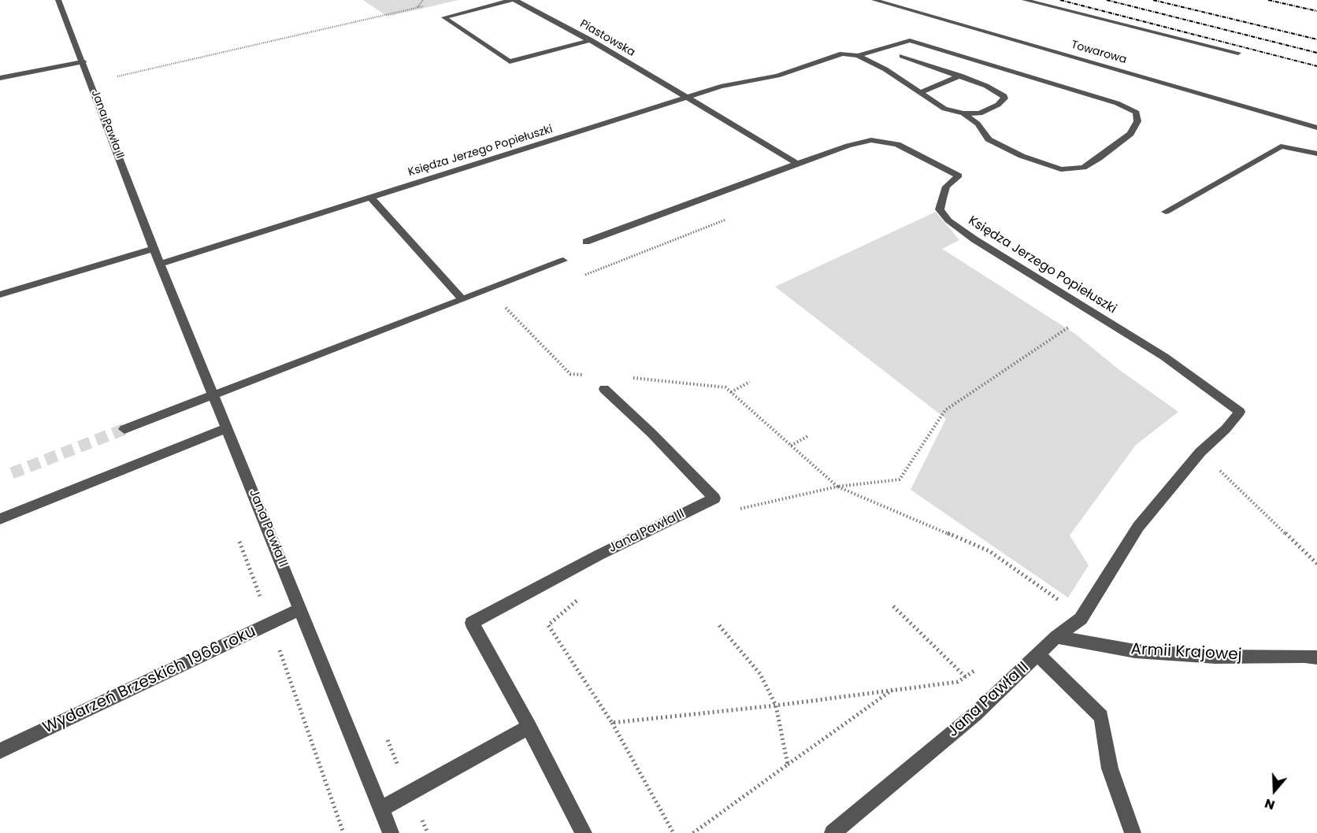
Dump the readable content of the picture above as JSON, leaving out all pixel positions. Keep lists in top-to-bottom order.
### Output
{
  "streets": {
    "street": [
      "Piastowska",
      "Towarowa",
      "Jana Pawła II",
      "Księdza Jerzego Popiełuszki",
      "Armii Krajowej",
      "Wydarzeń Brzeskich 1966 roku"
    ]
  },
  "crossings": [
    ["Piastowska", "Księdza Jerzego Popiełuszki"],
    ["Jana Pawła II", "Księdza Jerzego Popiełuszki"],
    ["Jana Pawła II", "Armii Krajowej"],
    ["Jana Pawła II", "Wydarzeń Brzeskich 1966 roku"]
  ],
  "north": "bottom"
}
